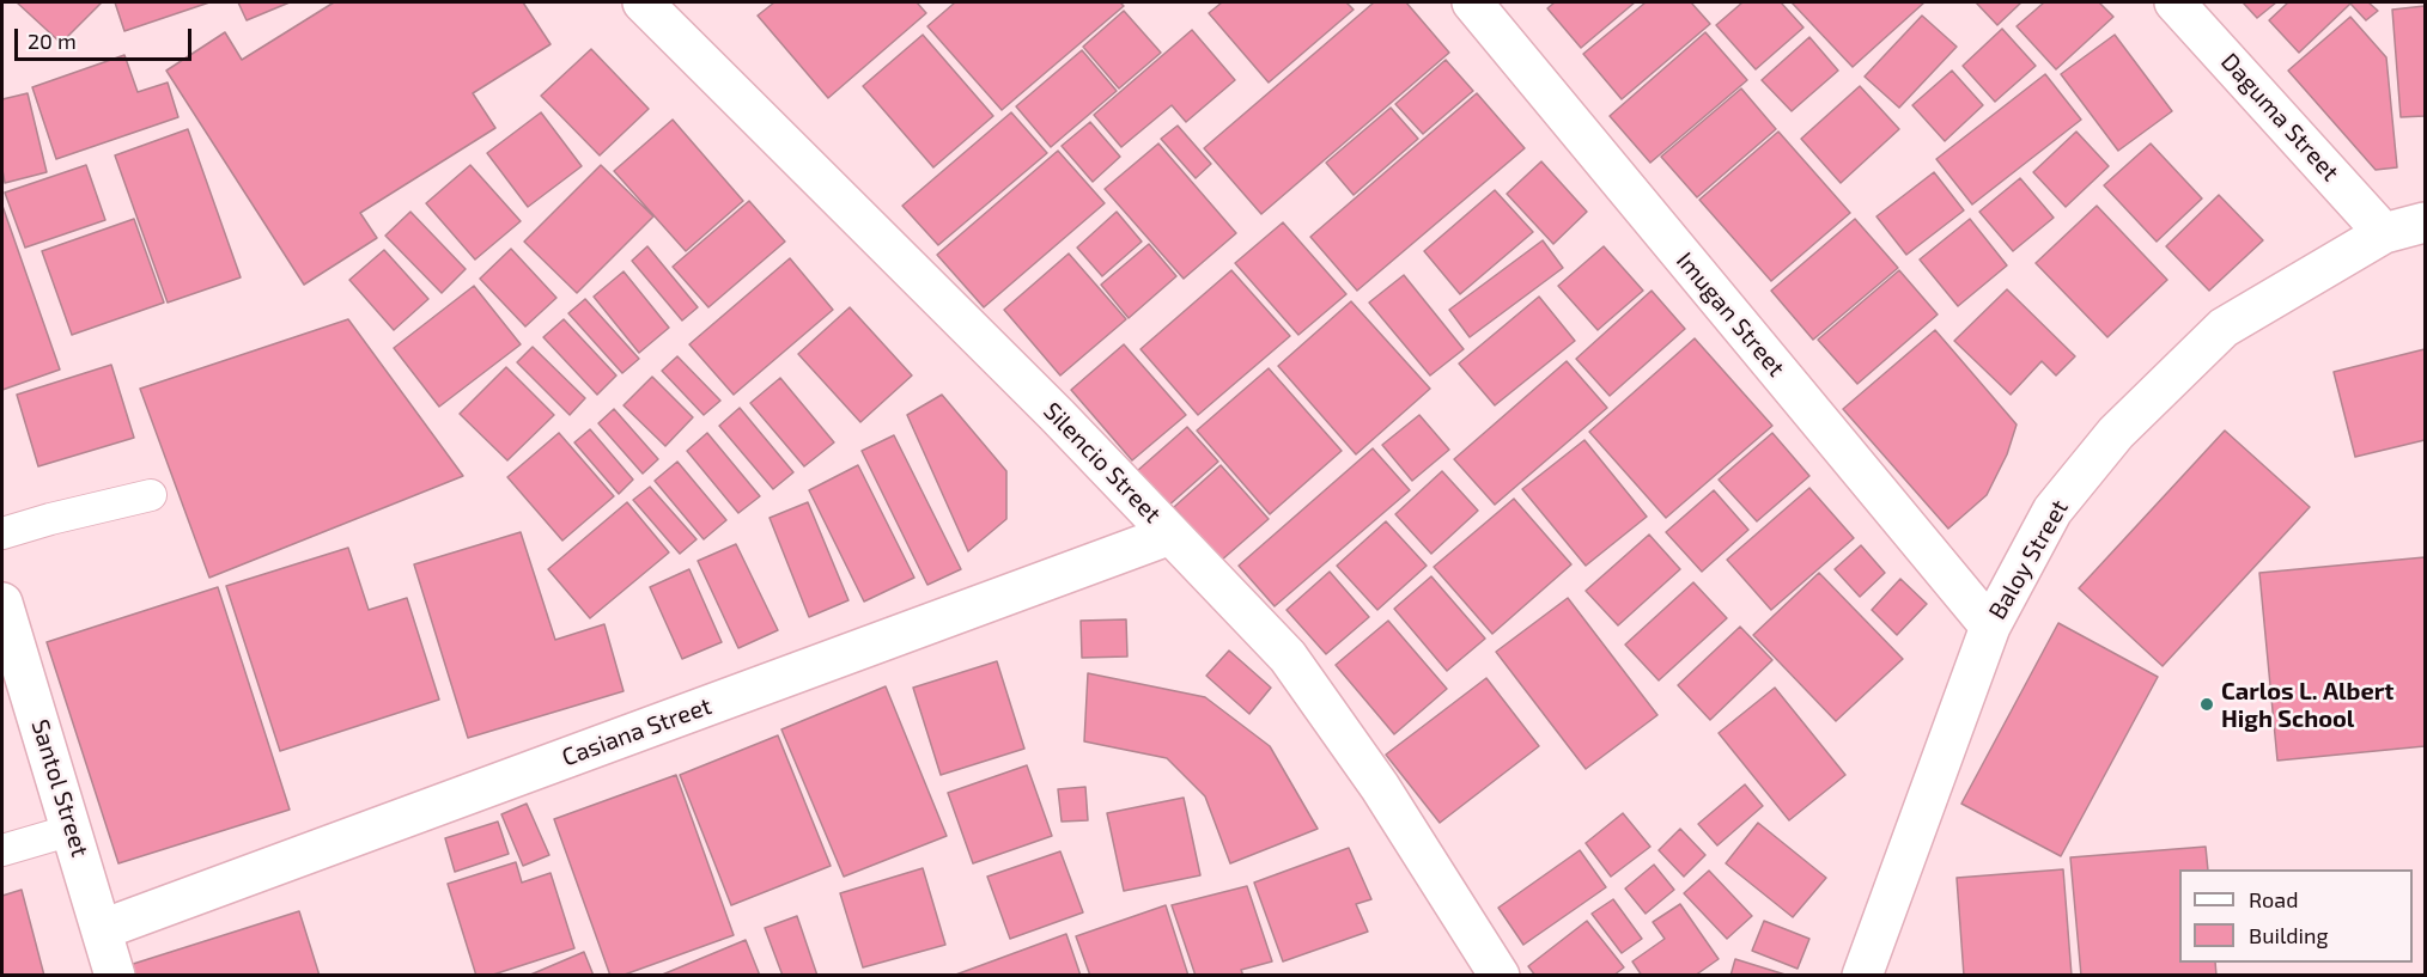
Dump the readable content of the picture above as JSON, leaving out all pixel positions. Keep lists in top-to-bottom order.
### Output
{
  "streets": {
    "street": [
      "Daguma Street",
      "Imugan Street",
      "Silencio Street",
      "Baloy Street",
      "Casiana Street",
      "Santol Street"
    ]
  },
  "crossings": [
    ["Daguma Street", "Baloy Street"],
    ["Imugan Street", "Baloy Street"],
    ["Silencio Street", "Casiana Street"],
    ["Casiana Street", "Santol Street"]
  ],
  "places": ["Carlos L. Albert High School"],
  "legend": ["Road", "Building"],
  "scale_bar": "20 m"
}
